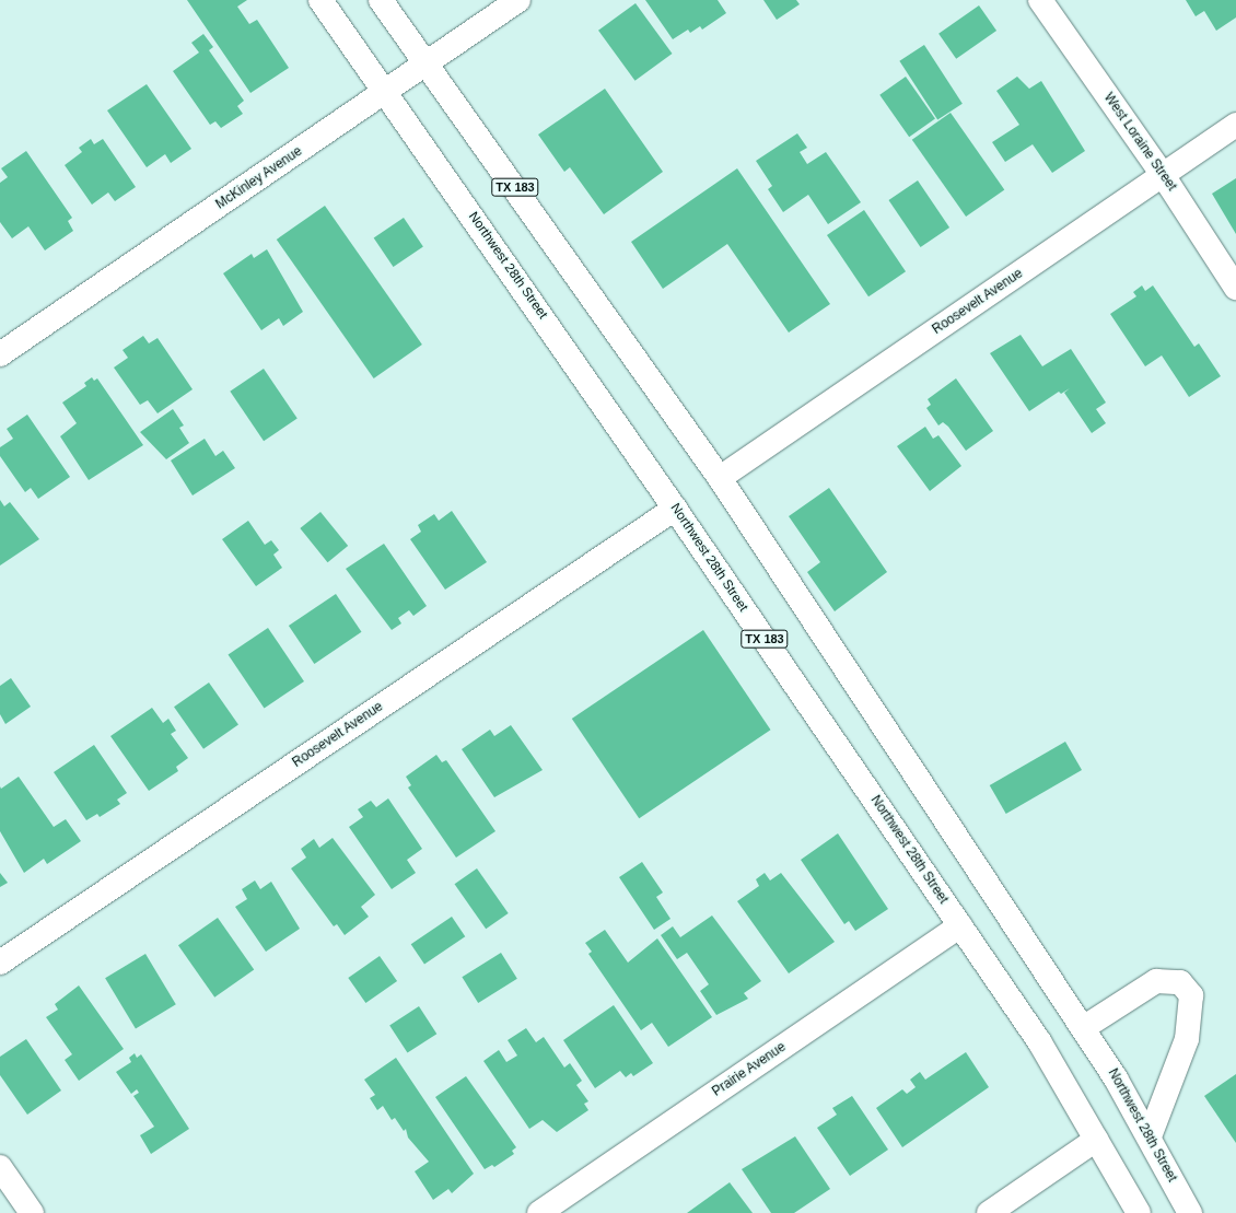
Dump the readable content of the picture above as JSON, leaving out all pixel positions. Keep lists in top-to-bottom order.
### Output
{
  "streets": {
    "street": [
      "West Loraine Street",
      "McKinley Avenue",
      "TX 183",
      "Northwest 28th Street",
      "Roosevelt Avenue",
      "Prairie Avenue"
    ]
  },
  "crossings": [
    ["West Loraine Street", "Roosevelt Avenue"],
    ["McKinley Avenue", "Northwest 28th Street"],
    ["Northwest 28th Street", "Roosevelt Avenue"],
    ["Northwest 28th Street", "Prairie Avenue"]
  ]
}
